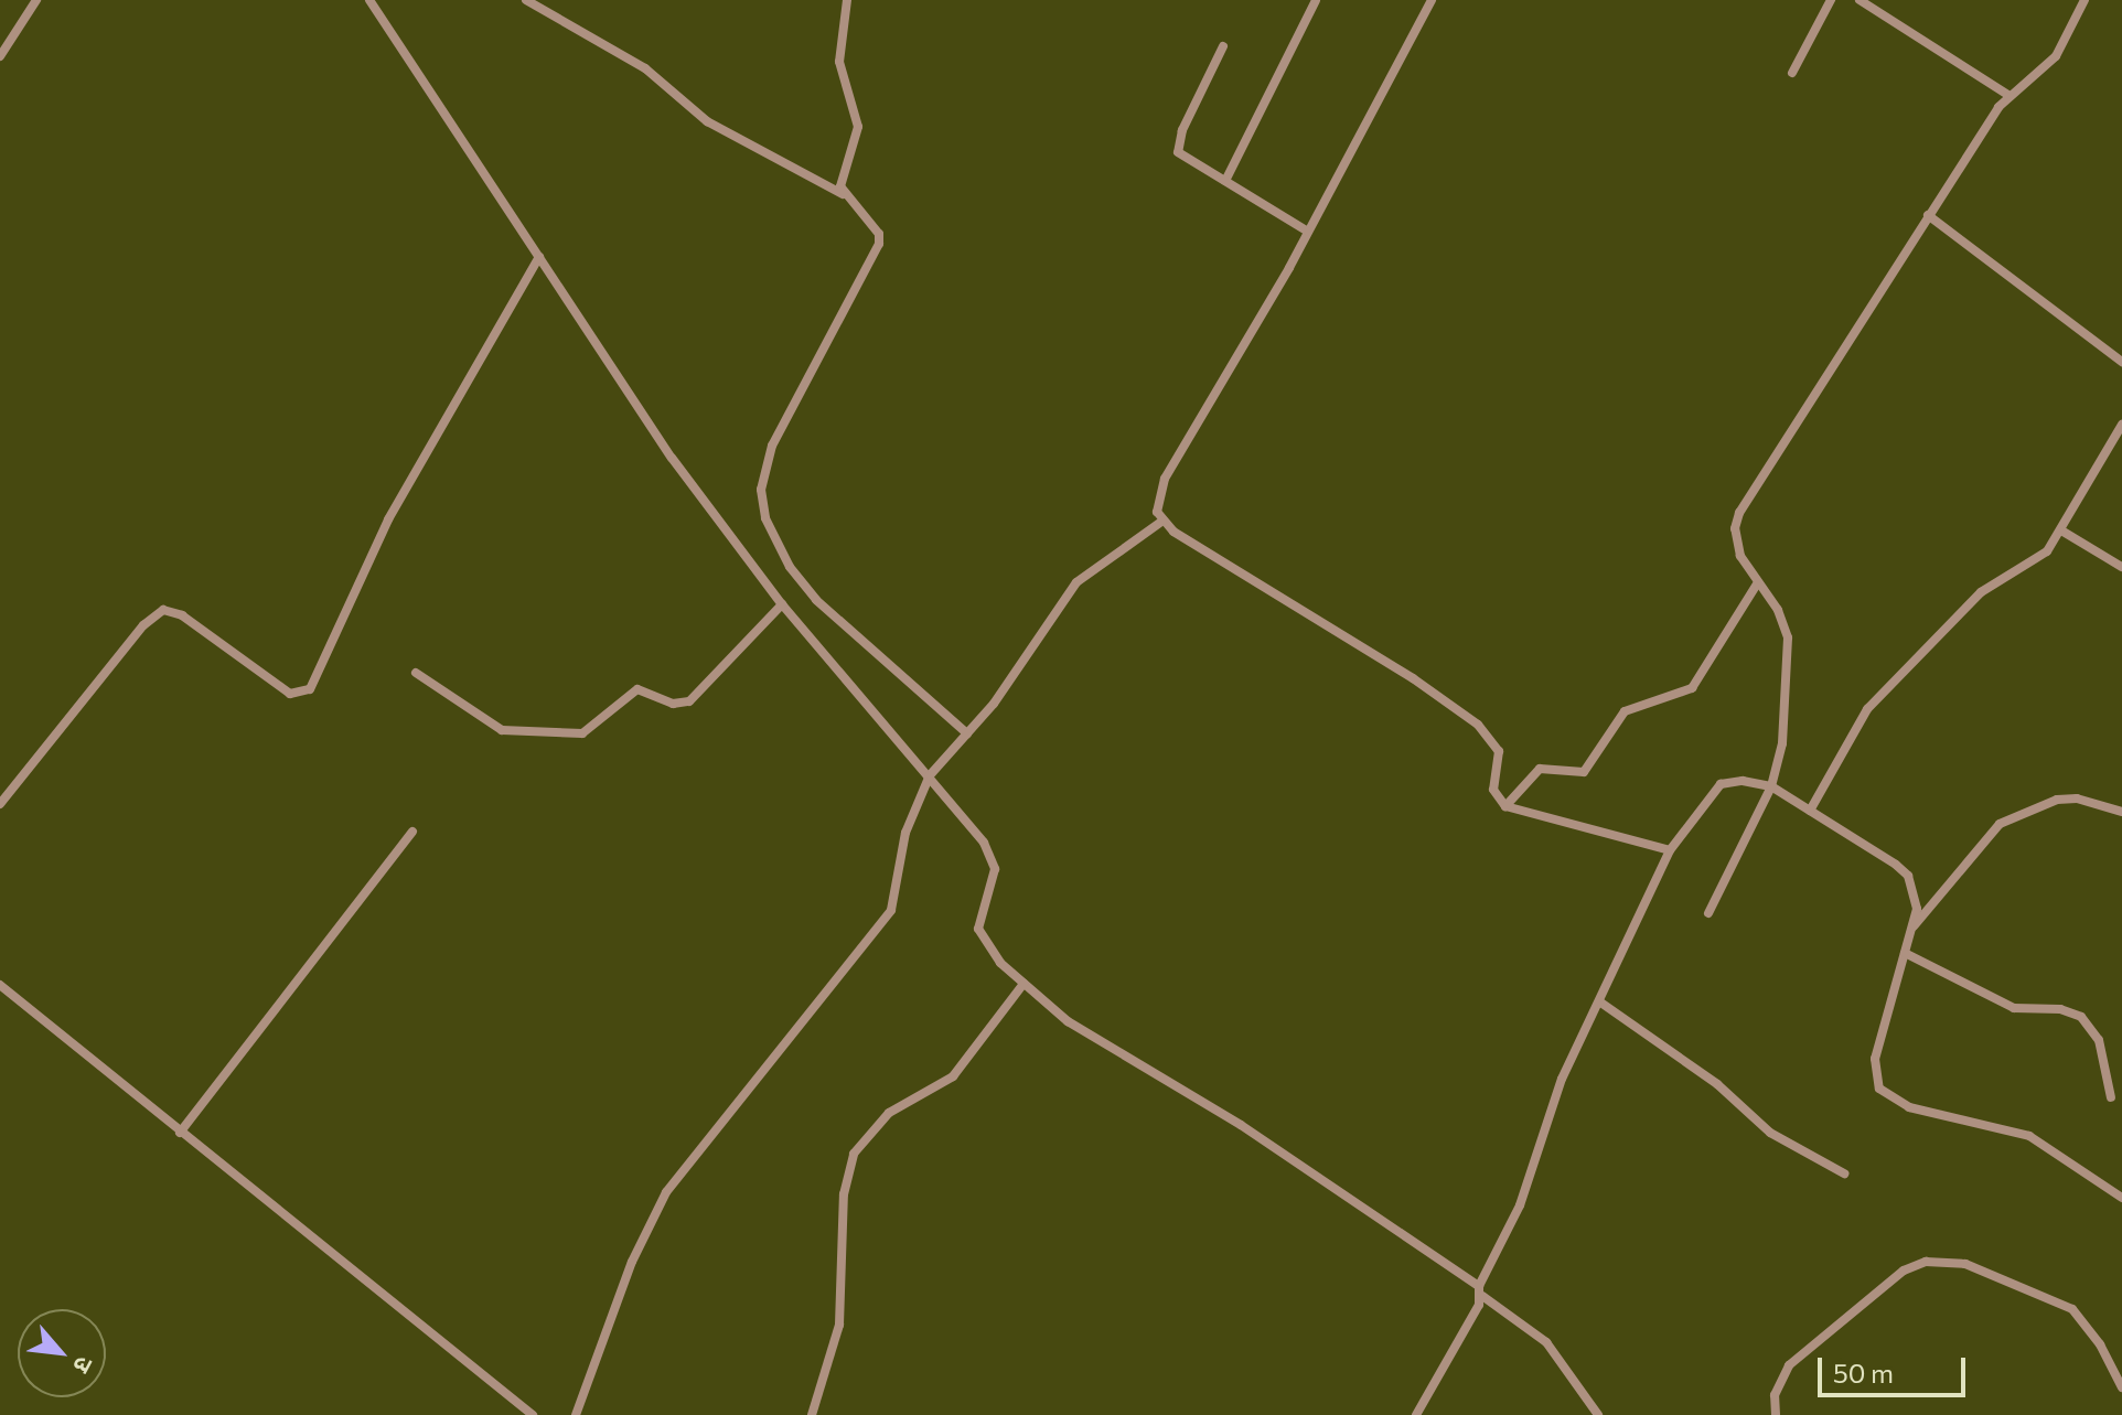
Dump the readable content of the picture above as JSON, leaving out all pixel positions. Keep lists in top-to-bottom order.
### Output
{
  "scale_bar": "50 m",
  "north": "bottom right"
}
